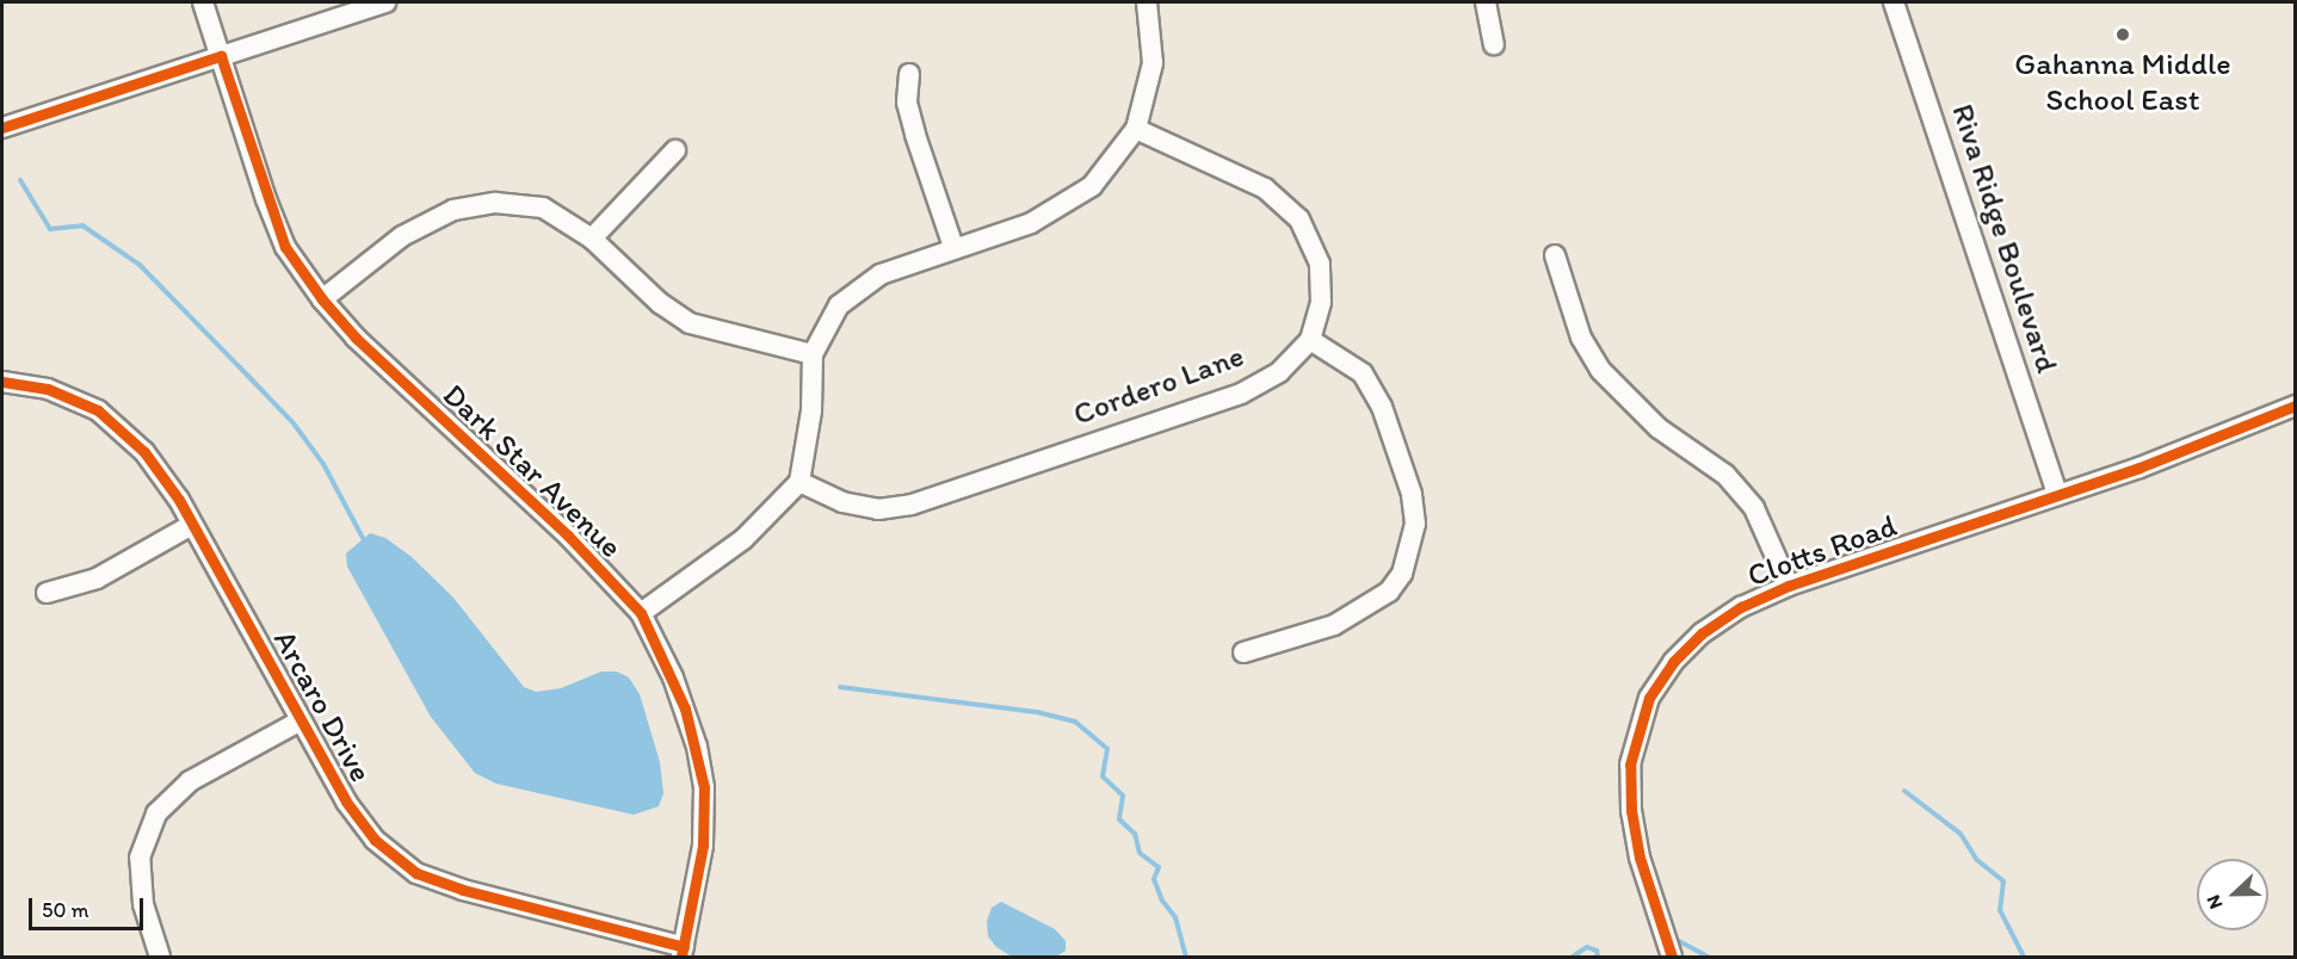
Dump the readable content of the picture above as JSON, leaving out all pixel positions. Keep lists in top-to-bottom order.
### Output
{
  "streets": {
    "street": [
      "Riva Ridge Boulevard",
      "Cordero Lane",
      "Dark Star Avenue",
      "Clotts Road",
      "Arcaro Drive"
    ]
  },
  "crossings": [
    ["Riva Ridge Boulevard", "Clotts Road"],
    ["Dark Star Avenue", "Arcaro Drive"]
  ],
  "places": ["Gahanna Middle School East"],
  "scale_bar": "50 m",
  "north": "left"
}
